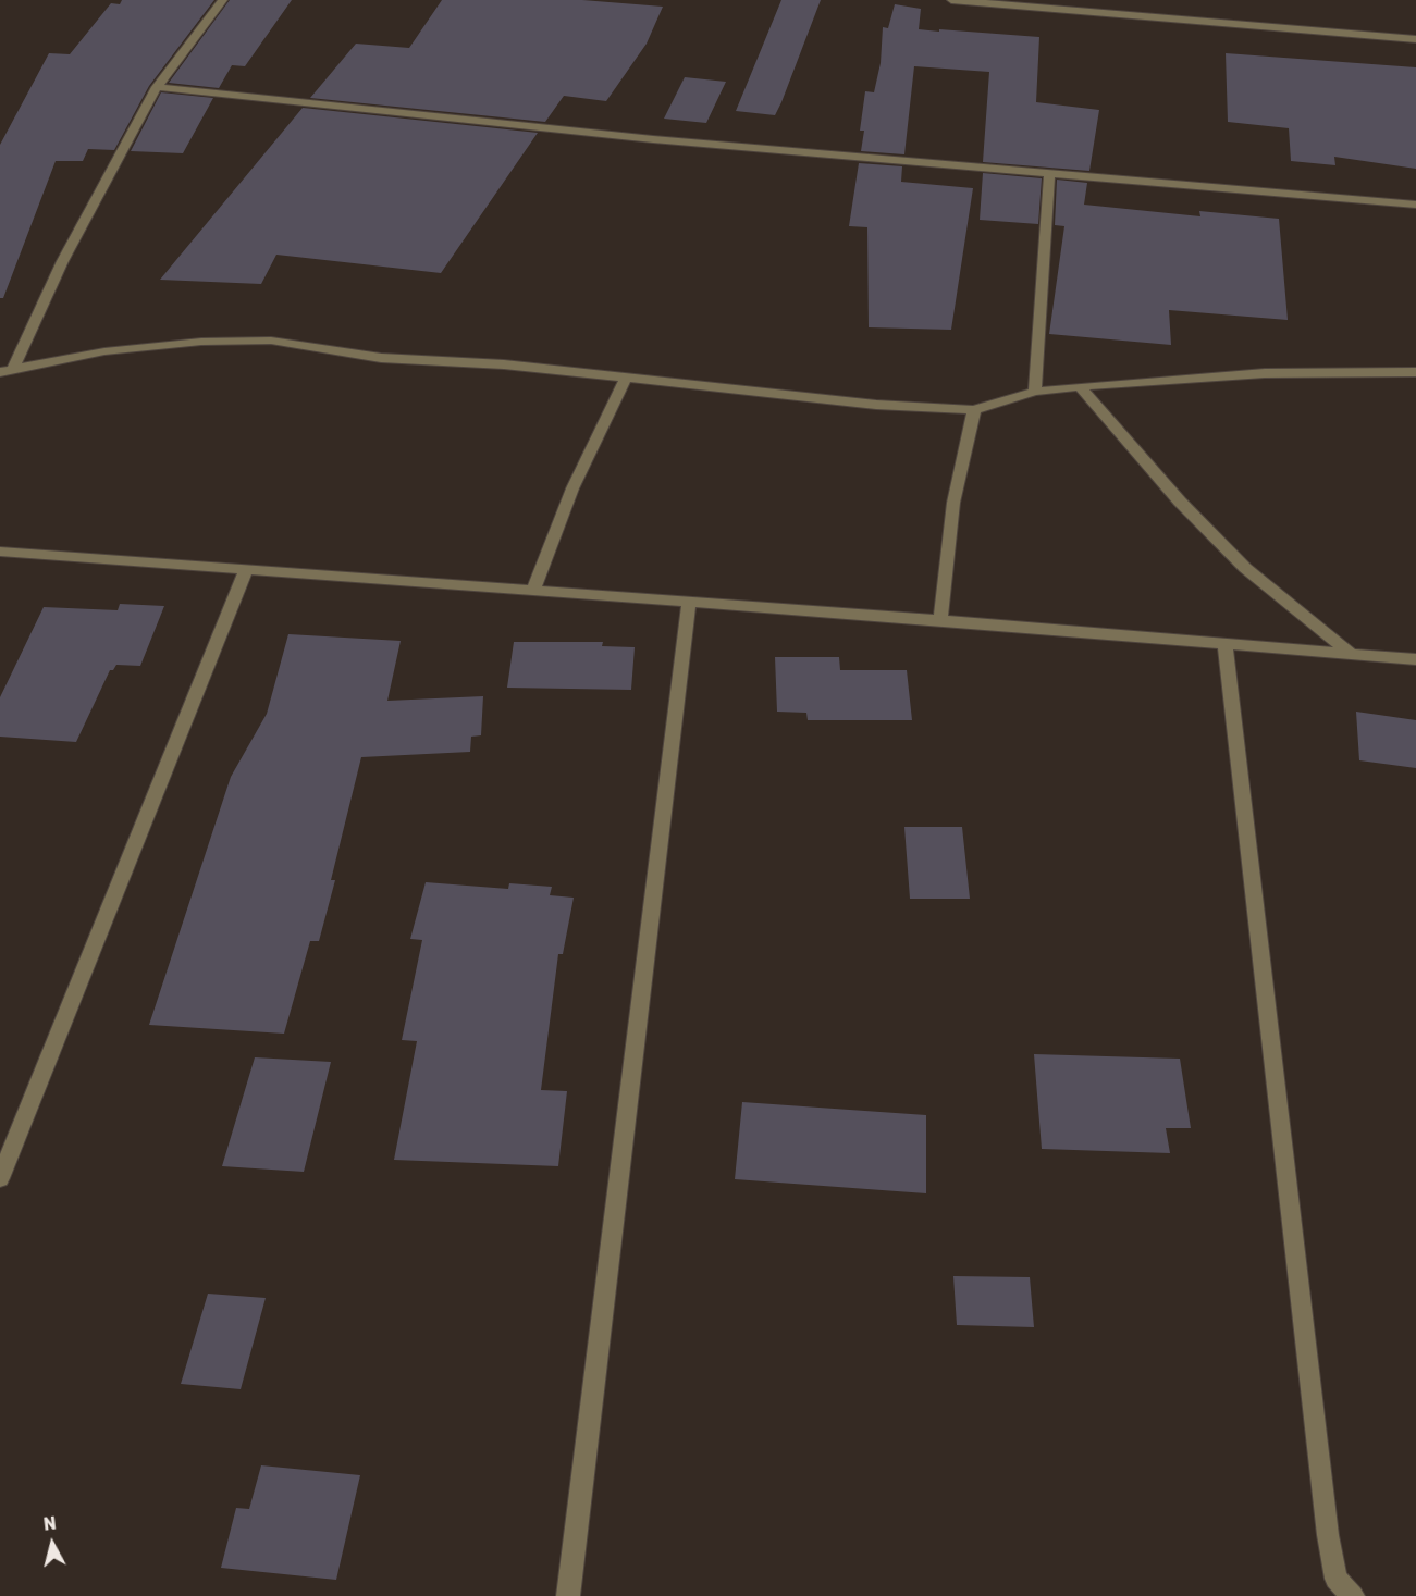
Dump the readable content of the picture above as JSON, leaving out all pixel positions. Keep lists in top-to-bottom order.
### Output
{
  "north": "top"
}
